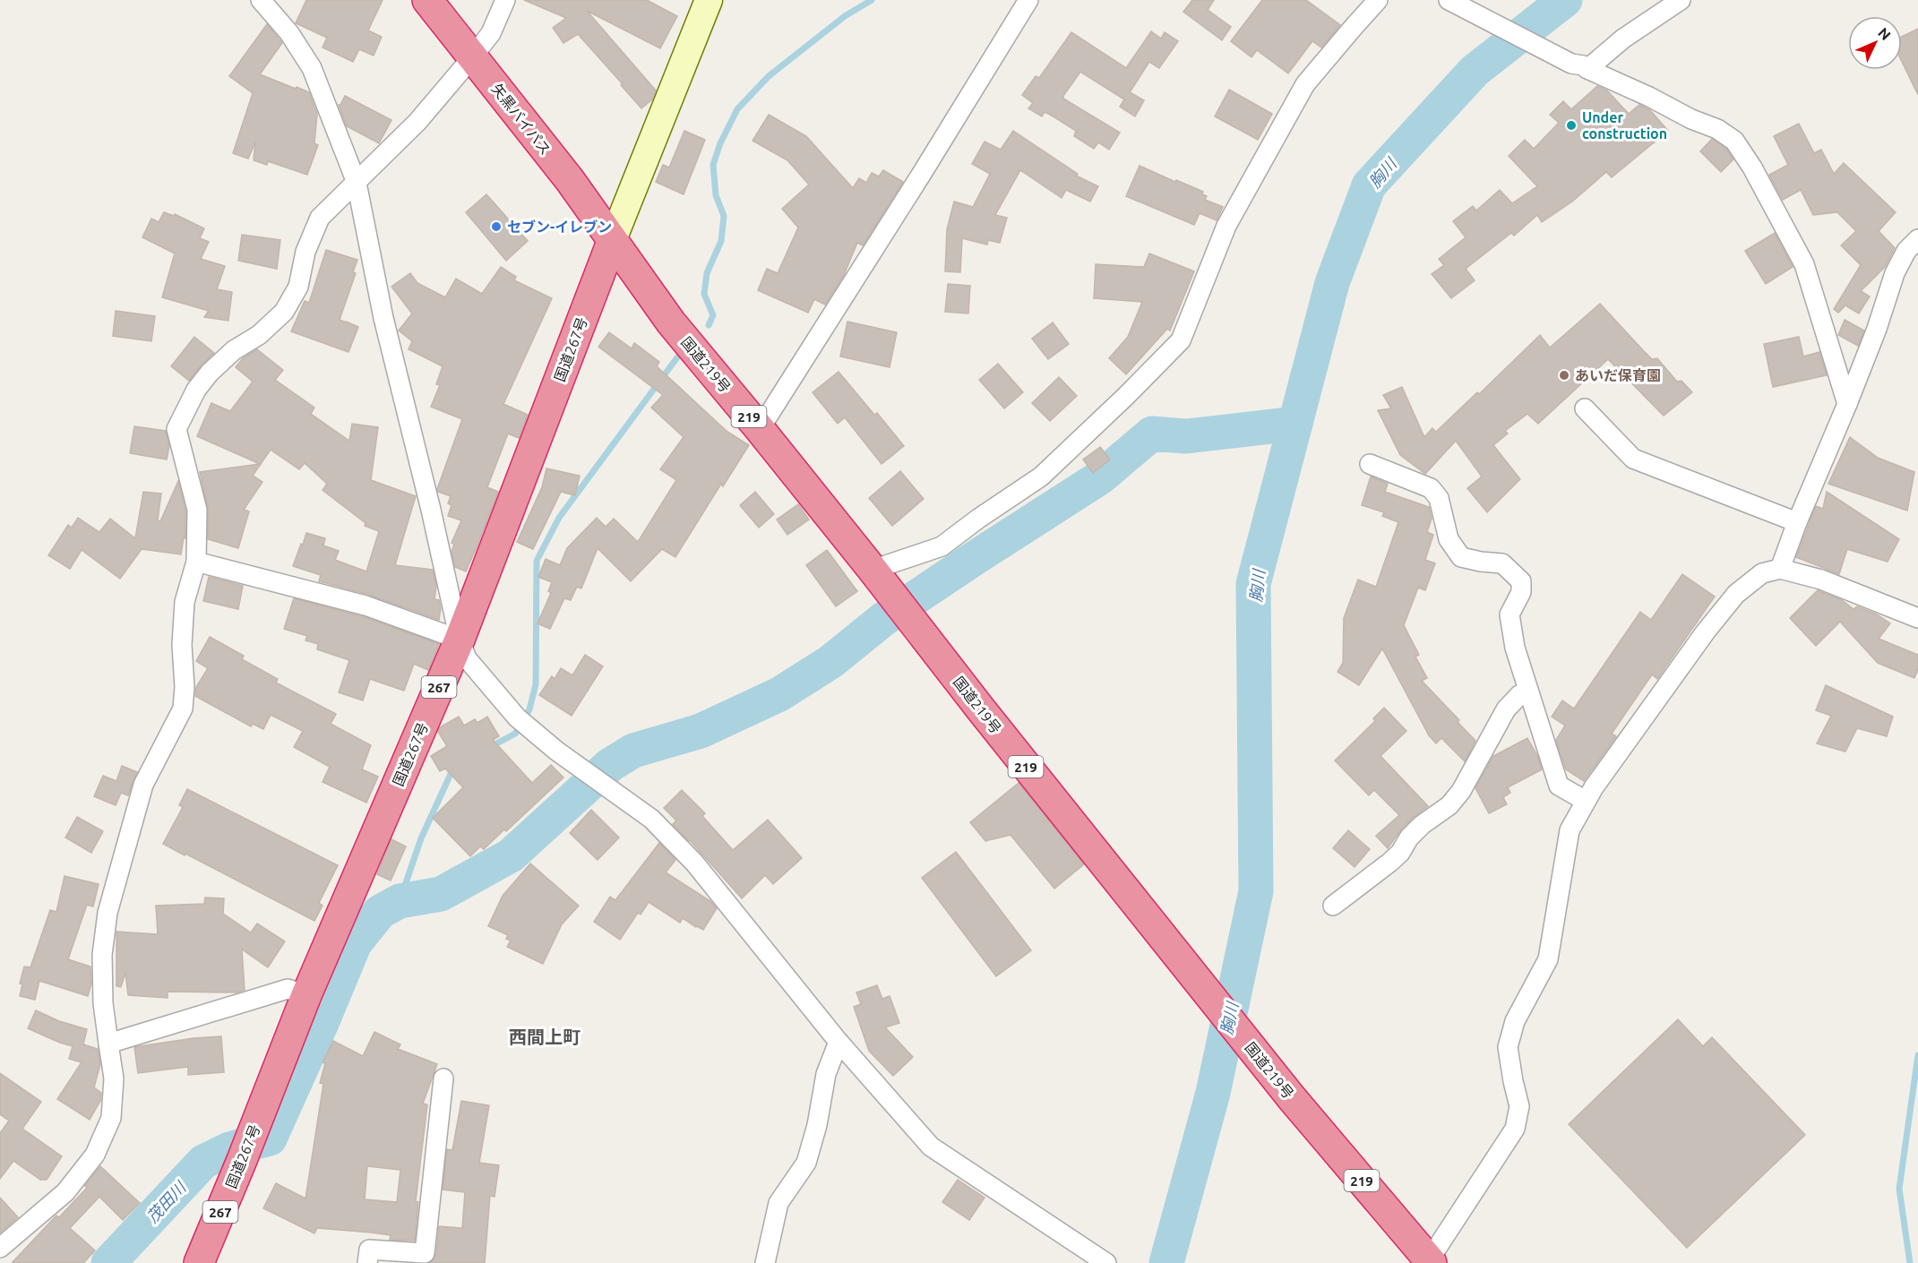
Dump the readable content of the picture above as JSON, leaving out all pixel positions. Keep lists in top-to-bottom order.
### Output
{
  "streets": {
    "highway": [
      "矢黒バイパス",
      "国道267号",
      "国道219号",
      "219",
      "267"
    ]
  },
  "crossings": [
    ["矢黒バイパス", "国道267号"],
    ["矢黒バイパス", "国道219号"],
    ["国道267号", "国道219号"]
  ],
  "districts": ["西間上町"],
  "water": ["胸川", "茂田川"],
  "places": ["Under construction", "セブン-イレブン", "あいだ保育園"],
  "north": "top right"
}
